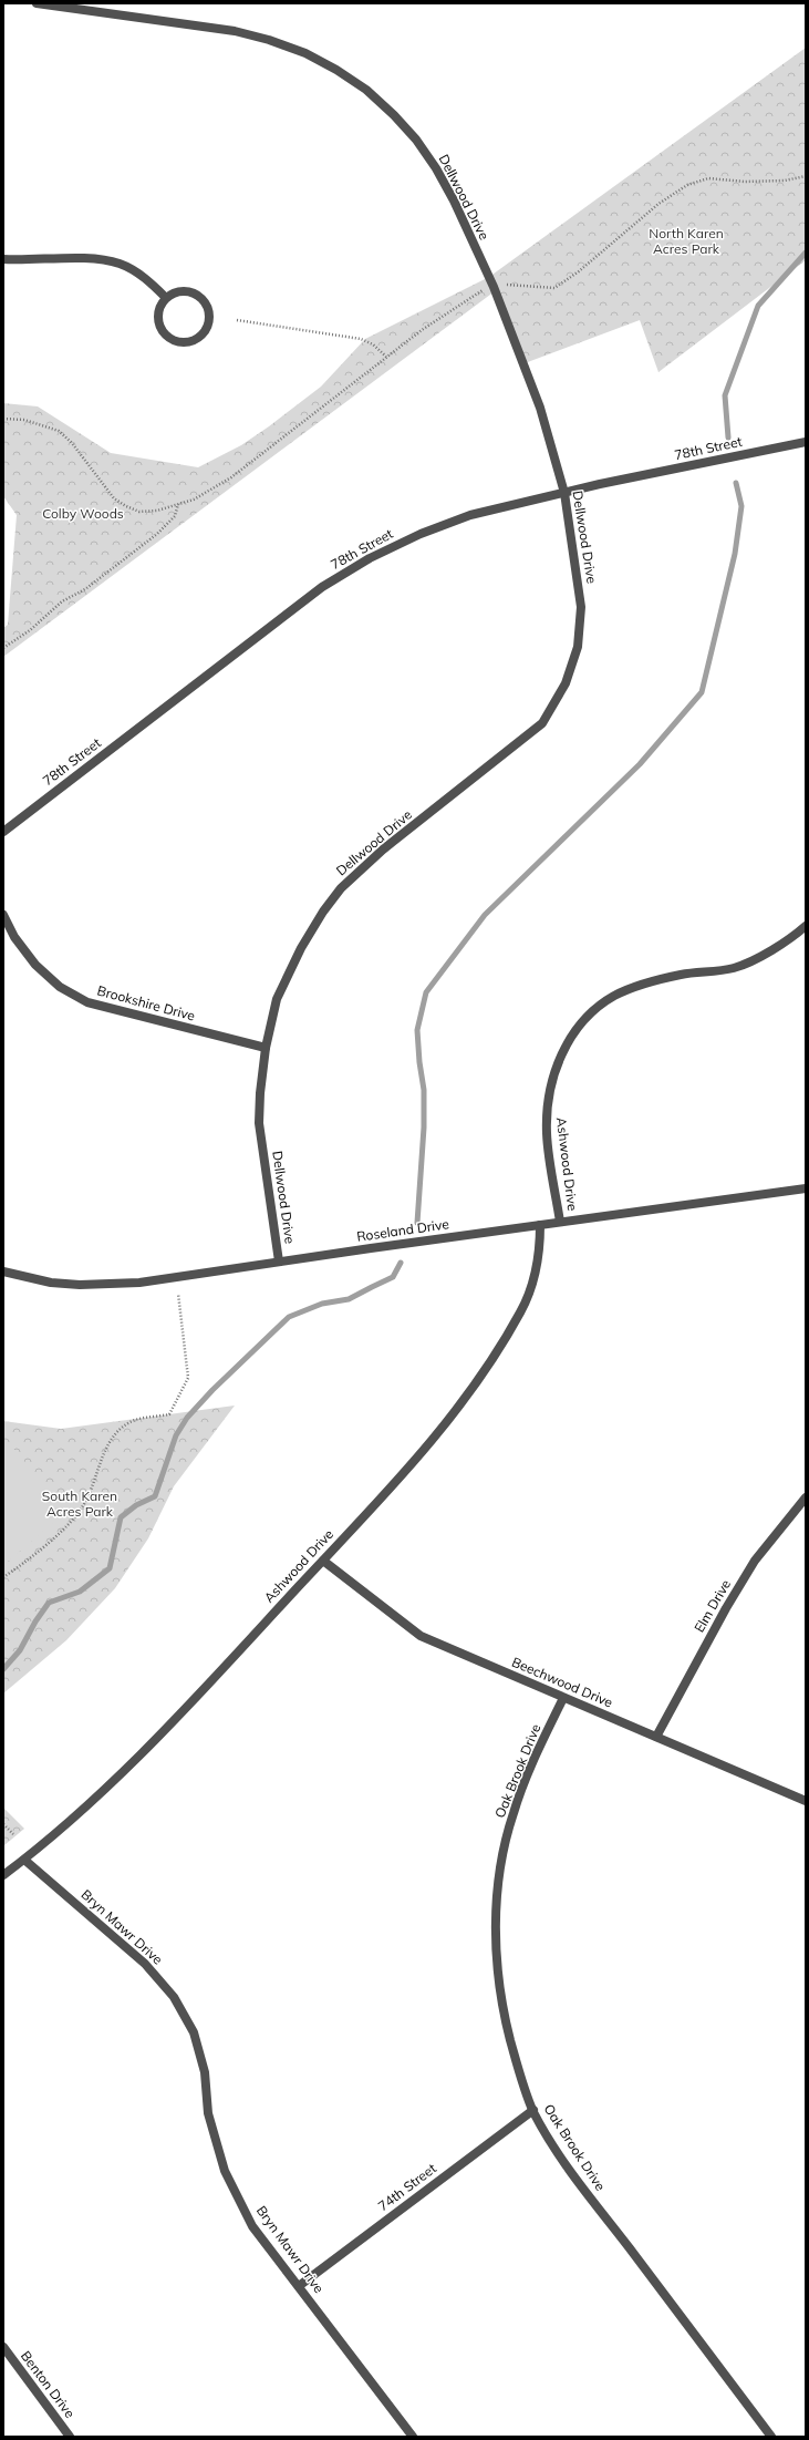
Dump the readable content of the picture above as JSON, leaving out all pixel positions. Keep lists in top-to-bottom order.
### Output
{
  "streets": {
    "street": [
      "Dellwood Drive",
      "78th Street",
      "Brookshire Drive",
      "Ashwood Drive",
      "Roseland Drive",
      "Elm Drive",
      "Beechwood Drive",
      "Oak Brook Drive",
      "Bryn Mawr Drive",
      "74th Street",
      "Benton Drive"
    ]
  },
  "crossings": [
    ["Dellwood Drive", "78th Street"],
    ["Dellwood Drive", "Brookshire Drive"],
    ["Dellwood Drive", "Roseland Drive"],
    ["Ashwood Drive", "Roseland Drive"],
    ["Ashwood Drive", "Beechwood Drive"],
    ["Ashwood Drive", "Bryn Mawr Drive"],
    ["Elm Drive", "Beechwood Drive"],
    ["Beechwood Drive", "Oak Brook Drive"],
    ["Oak Brook Drive", "74th Street"],
    ["Bryn Mawr Drive", "74th Street"]
  ],
  "parks": ["North Karen Acres Park", "Colby Woods", "South Karen Acres Park"]
}
